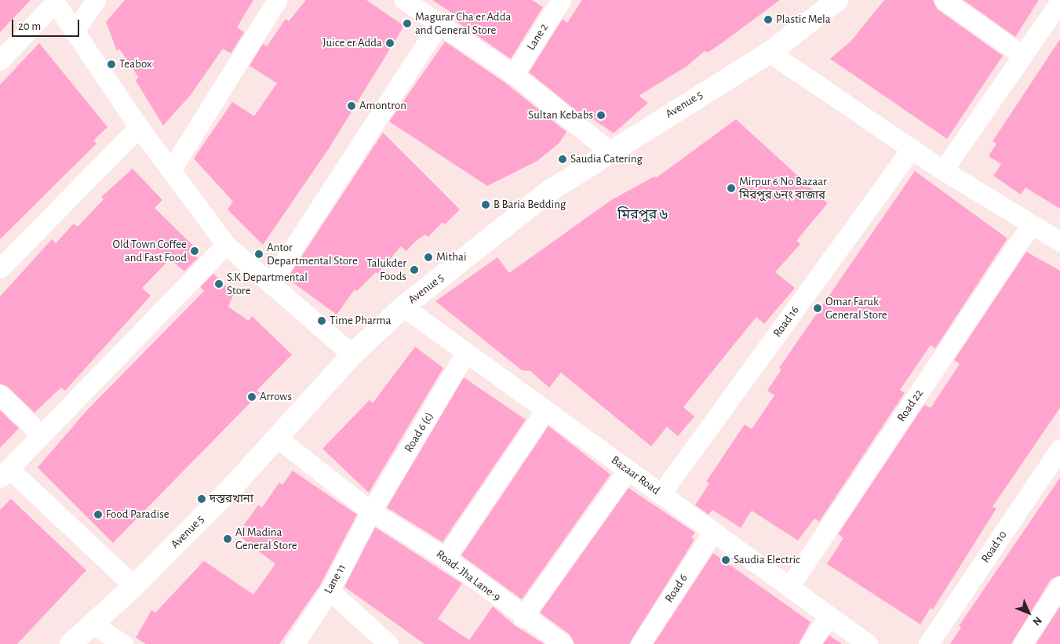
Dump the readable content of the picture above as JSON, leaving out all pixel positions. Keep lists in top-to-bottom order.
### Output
{
  "streets": {
    "street": [
      "Lane 2",
      "Avenue 5",
      "Road 16",
      "Road 22",
      "Road 6 (c)",
      "Bazaar Road",
      "Road 10",
      "Road- Jha Lane-9",
      "Lane 11",
      "Road 6"
    ]
  },
  "crossings": [
    ["Avenue 5", "Bazaar Road"],
    ["Avenue 5", "Road- Jha Lane-9"],
    ["Road 16", "Bazaar Road"],
    ["Road 22", "Bazaar Road"],
    ["Road 6 (c)", "Bazaar Road"],
    ["Road 6 (c)", "Road- Jha Lane-9"],
    ["Road 6 (c)", "Lane 11"],
    ["Bazaar Road", "Road 6"],
    ["Road- Jha Lane-9", "Lane 11"]
  ],
  "districts": ["মিরপুর ৬"],
  "places": [
    "Plastic Mela",
    "Magurar Cha er Adda and General Store",
    "Juice er Adda",
    "Teabox",
    "Amontron",
    "Sultan Kebabs",
    "Saudia Catering",
    "Mirpur 6 No Bazaar মিরপুর ৬নং বাজার",
    "B Baria Bedding",
    "Old Town Coffee and Fast Food",
    "Antor Departmental Store",
    "Mithai",
    "Talukder Foods",
    "S.K Departmental Store",
    "Omar Faruk General Store",
    "Time Pharma",
    "Arrows",
    "দস্তরখানা",
    "Food Paradise",
    "Al Madina General Store",
    "Saudia Electric"
  ],
  "scale_bar": "20 m",
  "north": "bottom right"
}
